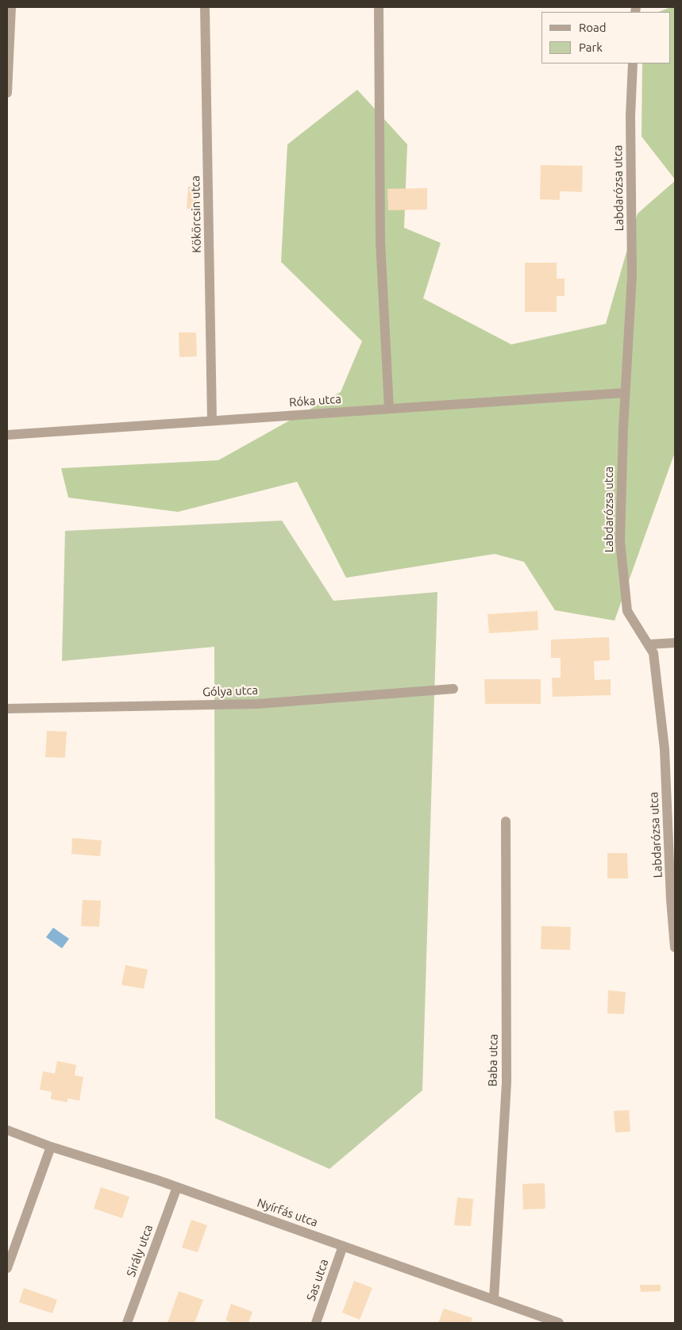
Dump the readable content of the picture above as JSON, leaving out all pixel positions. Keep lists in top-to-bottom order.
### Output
{
  "streets": {
    "street": [
      "Labdarózsa utca",
      "Kökörcsin utca",
      "Róka utca",
      "Gólya utca",
      "Baba utca",
      "Nyírfás utca",
      "Sirály utca",
      "Sas utca"
    ]
  },
  "crossings": [
    ["Labdarózsa utca", "Róka utca"],
    ["Kökörcsin utca", "Róka utca"],
    ["Baba utca", "Nyírfás utca"],
    ["Nyírfás utca", "Sirály utca"],
    ["Nyírfás utca", "Sas utca"]
  ],
  "legend": ["Road", "Park"]
}
